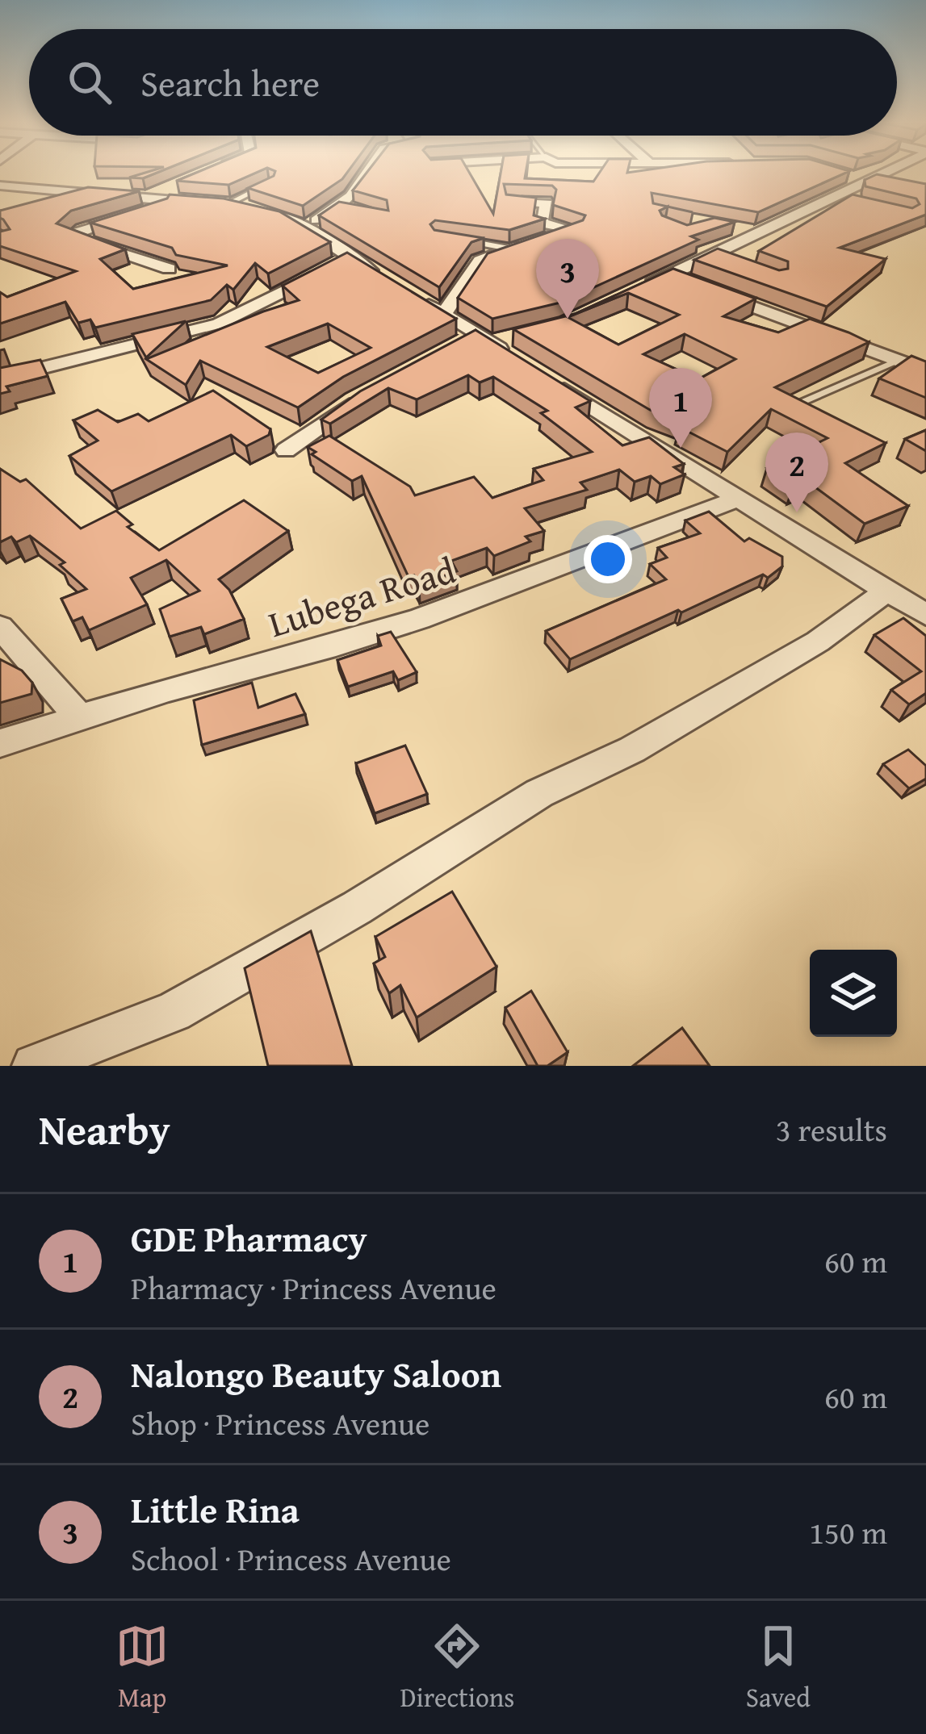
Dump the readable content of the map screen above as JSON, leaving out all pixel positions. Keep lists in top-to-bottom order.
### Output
{
  "streets": {
    "street": ["Lubega Road"]
  },
  "page": {
    "search": "Search here",
    "pins": ["3", "1", "2"],
    "heading": ["Nearby", "3 results"],
    "list": [
      {
        "mark": "1",
        "name": "GDE Pharmacy",
        "note": "Pharmacy · Princess Avenue",
        "value": "60 m"
      },
      {
        "mark": "2",
        "name": "Nalongo Beauty Saloon",
        "note": "Shop · Princess Avenue",
        "value": "60 m"
      },
      {
        "mark": "3",
        "name": "Little Rina",
        "note": "School · Princess Avenue",
        "value": "150 m"
      }
    ],
    "nav": ["Map", "Directions", "Saved"]
  }
}
